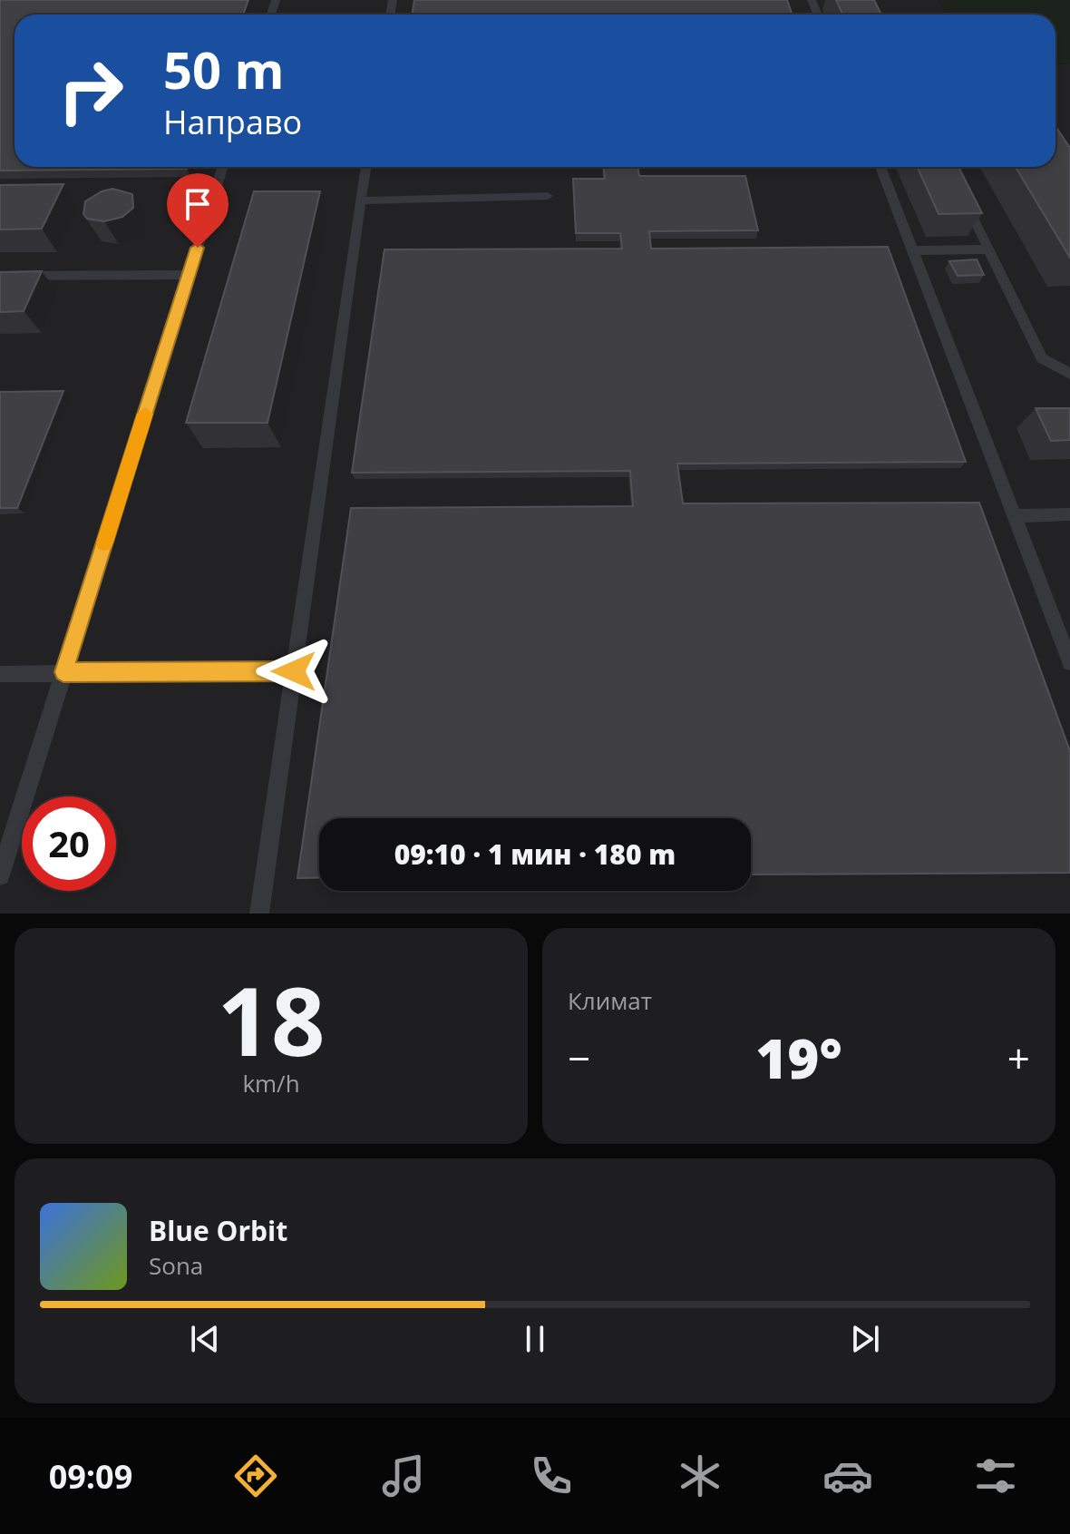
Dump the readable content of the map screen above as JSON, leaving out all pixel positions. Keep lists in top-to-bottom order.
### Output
{
  "page": {
    "turn": ["50 m", "Направо"],
    "limit": "20",
    "trip": "09:10 · 1 мин · 180 m",
    "tile": [
      ["18", "km/h"],
      "Климат"
    ],
    "heat": ["−", "19°", "+"],
    "song": ["Blue Orbit", "Sona"],
    "tabs": "09:09"
  }
}
